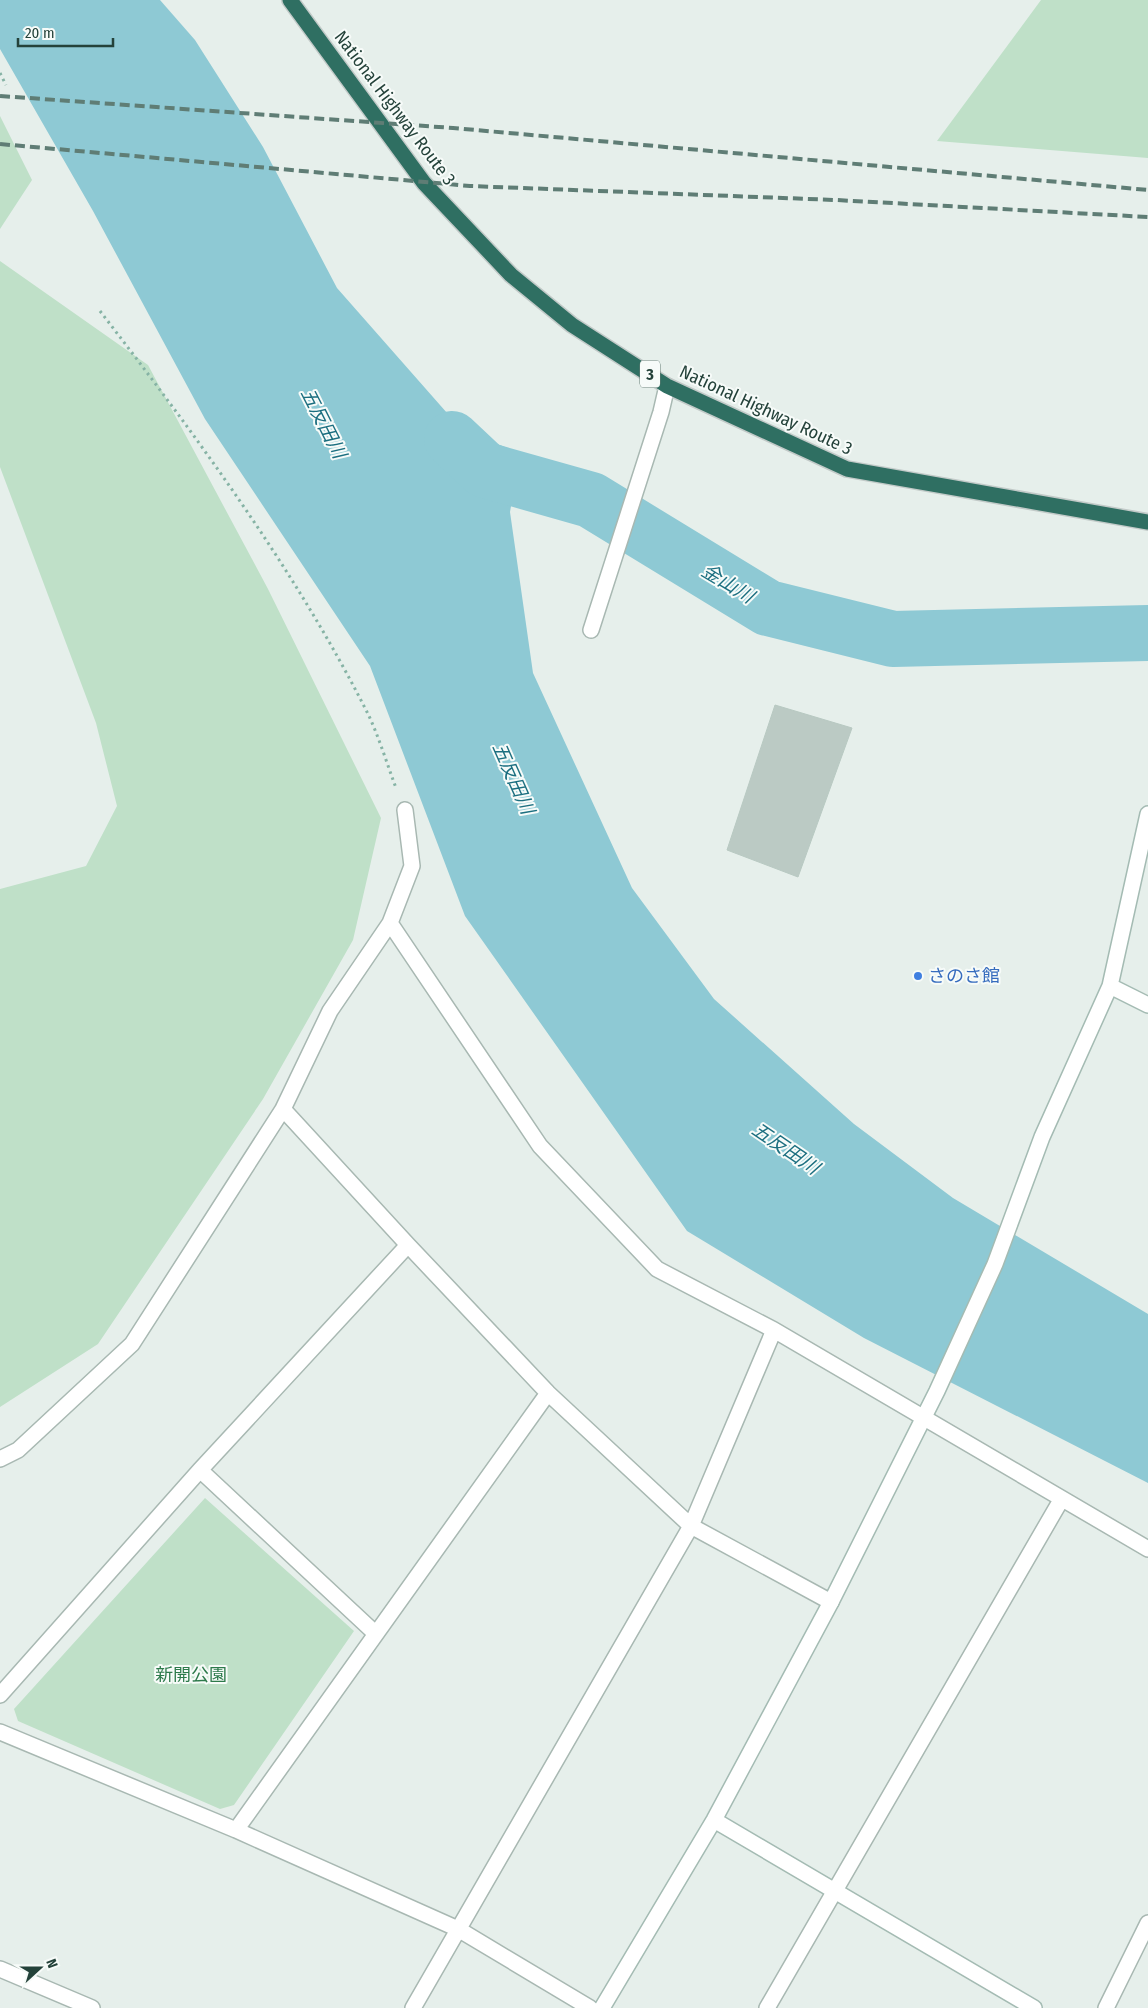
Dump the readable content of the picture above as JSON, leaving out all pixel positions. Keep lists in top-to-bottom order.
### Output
{
  "streets": {
    "highway": ["National Highway Route 3", "3"]
  },
  "water": ["五反田川", "金山川"],
  "parks": ["新開公園"],
  "places": ["さのさ館"],
  "scale_bar": "20 m",
  "north": "right"
}
